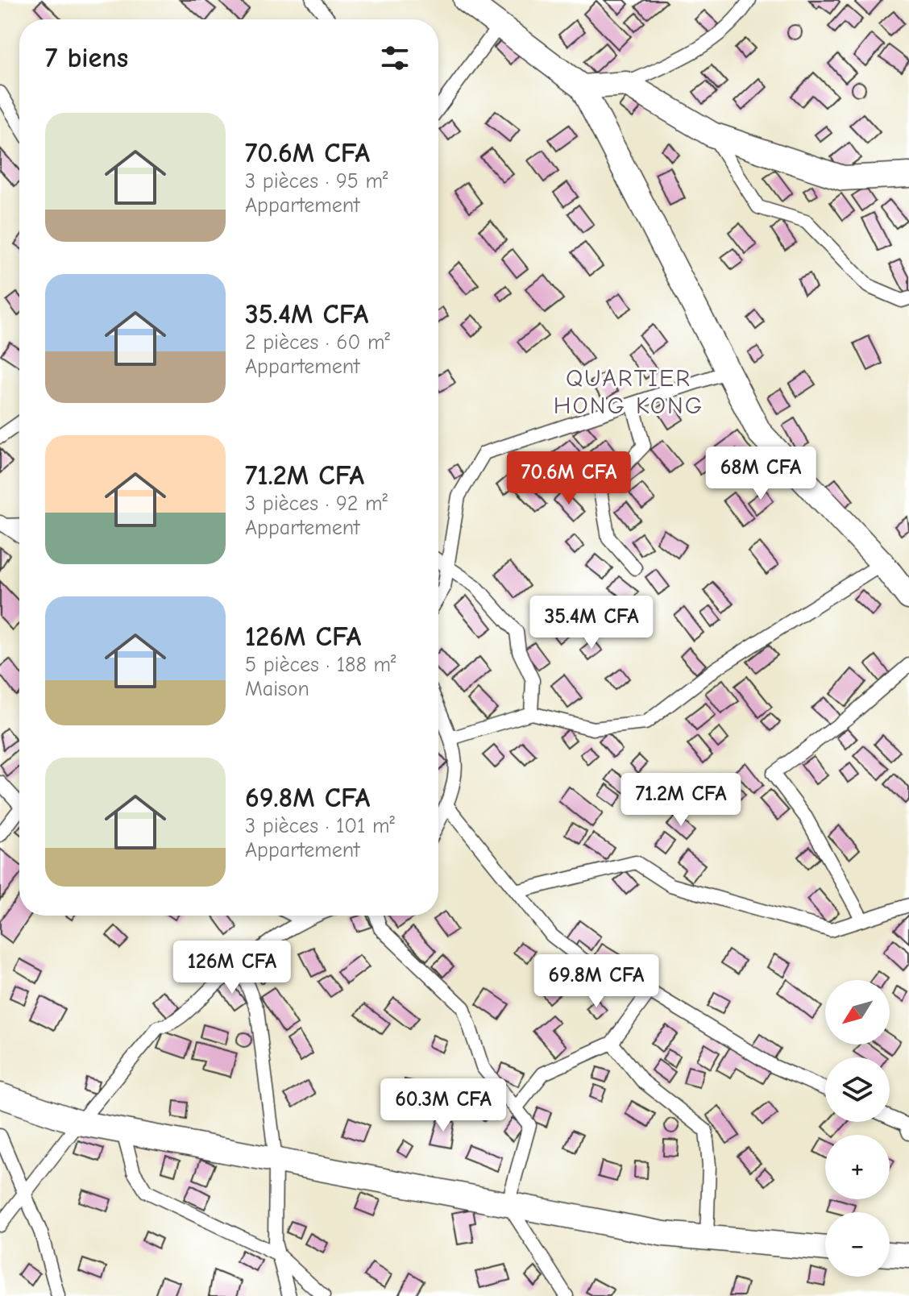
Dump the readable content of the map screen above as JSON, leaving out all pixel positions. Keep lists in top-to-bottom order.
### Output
{
  "districts": ["QUARTIER HONG KONG"],
  "north": "bottom left",
  "page": {
    "heading": "7 biens",
    "list": [
      {
        "name": "70.6M CFA",
        "note": "3 pièces · 95 m² · Appartement"
      },
      {
        "name": "35.4M CFA",
        "note": "2 pièces · 60 m² · Appartement"
      },
      {
        "name": "71.2M CFA",
        "note": "3 pièces · 92 m² · Appartement"
      },
      {
        "name": "126M CFA",
        "note": "5 pièces · 188 m² · Maison"
      },
      {
        "name": "69.8M CFA",
        "note": "3 pièces · 101 m² · Appartement"
      }
    ],
    "price": [
      "68M CFA",
      "70.6M CFA",
      "35.4M CFA",
      "71.2M CFA",
      "126M CFA",
      "69.8M CFA",
      "60.3M CFA"
    ],
    "map_buttons": ["+", "−"]
  }
}
